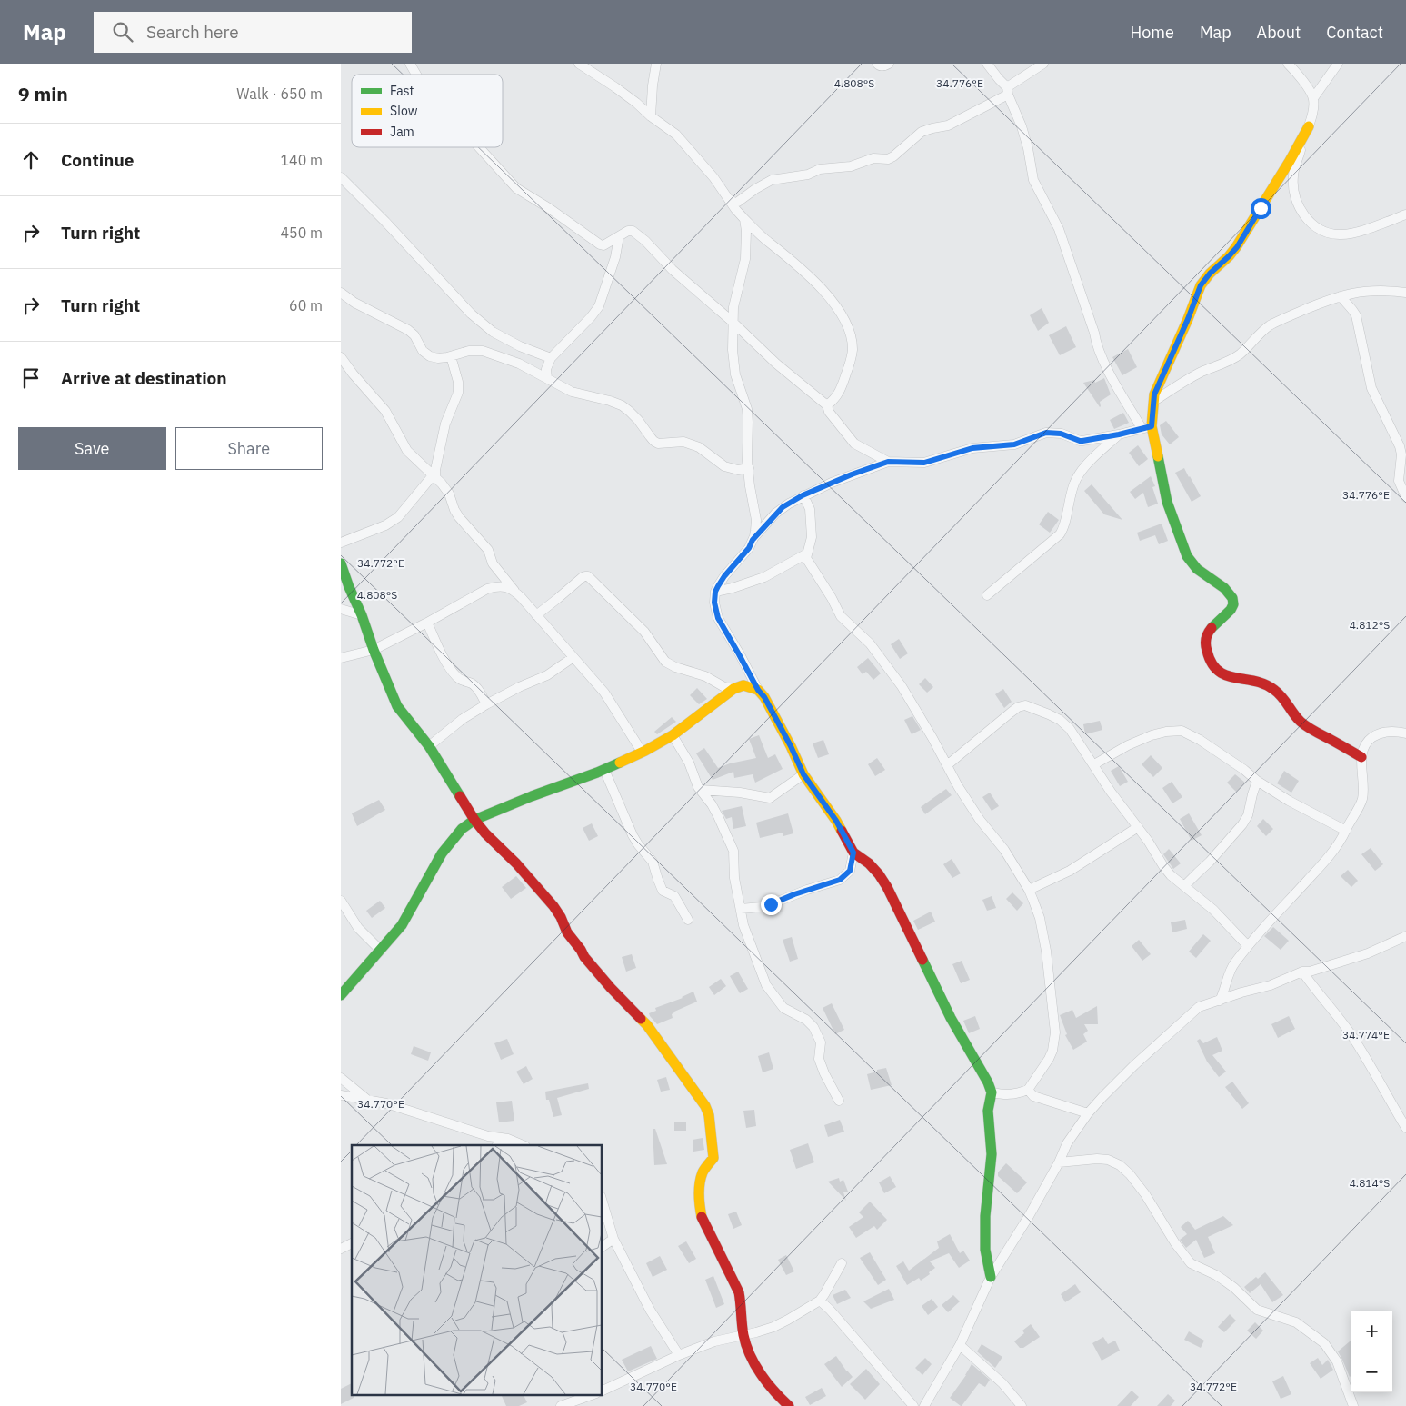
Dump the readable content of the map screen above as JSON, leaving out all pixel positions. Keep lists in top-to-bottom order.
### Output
{
  "legend": ["Fast", "Slow", "Jam"],
  "page": {
    "header": "Map",
    "search": "Search here",
    "nav": [
      "Home",
      "Map",
      "About",
      "Contact"
    ],
    "heading": ["9 min", "Walk · 650 m"],
    "list": [
      ["Continue", "140 m"],
      ["Turn right", "450 m"],
      ["Turn right", "60 m"],
      "Arrive at destination"
    ],
    "buttons": ["Save", "Share"],
    "map_buttons": ["+", "−"]
  },
  "coordinates": [
    "34.776°E",
    "4.808°S",
    "34.772°E",
    "4.812°S",
    "34.774°E",
    "34.770°E",
    "4.814°S"
  ]
}
